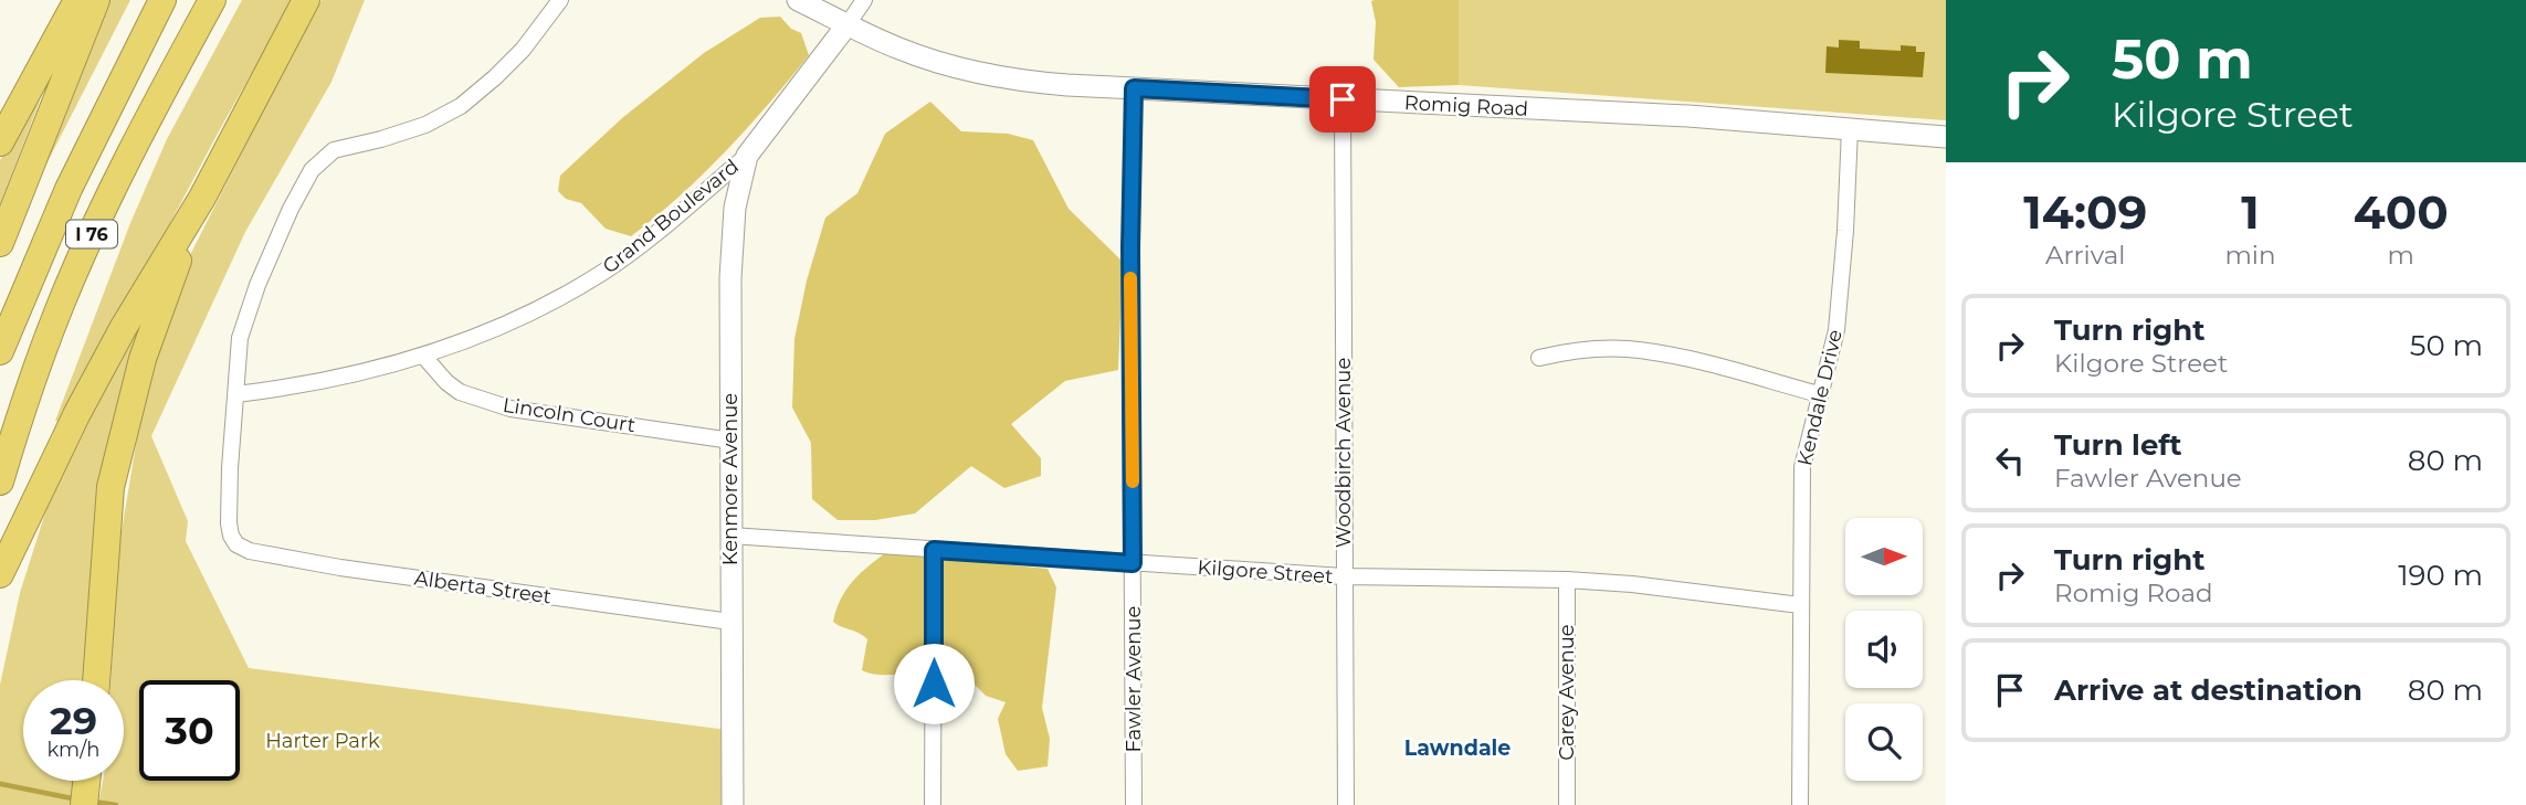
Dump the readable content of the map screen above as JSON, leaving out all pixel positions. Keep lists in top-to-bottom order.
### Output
{
  "streets": {
    "highway": ["I 76"],
    "street": [
      "Romig Road",
      "Grand Boulevard",
      "Kendale Drive",
      "Lincoln Court",
      "Woodbirch Avenue",
      "Kenmore Avenue",
      "Kilgore Street",
      "Alberta Street",
      "Fawler Avenue",
      "Carey Avenue"
    ]
  },
  "crossings": [
    ["Romig Road", "Grand Boulevard"],
    ["Romig Road", "Kendale Drive"],
    ["Romig Road", "Woodbirch Avenue"],
    ["Romig Road", "Fawler Avenue"],
    ["Grand Boulevard", "Lincoln Court"],
    ["Grand Boulevard", "Kenmore Avenue"],
    ["Grand Boulevard", "Alberta Street"],
    ["Kendale Drive", "Kilgore Street"],
    ["Lincoln Court", "Kenmore Avenue"],
    ["Woodbirch Avenue", "Kilgore Street"],
    ["Kenmore Avenue", "Kilgore Street"],
    ["Kenmore Avenue", "Alberta Street"],
    ["Kilgore Street", "Fawler Avenue"],
    ["Kilgore Street", "Carey Avenue"]
  ],
  "districts": ["Lawndale"],
  "parks": ["Harter Park"],
  "north": "right",
  "page": {
    "turn": ["50 m", "Kilgore Street"],
    "eta": [
      "14:09",
      "Arrival",
      "1",
      "min",
      "400",
      "m"
    ],
    "list": [
      {
        "name": "Turn right",
        "note": "Kilgore Street",
        "value": "50 m"
      },
      {
        "name": "Turn left",
        "note": "Fawler Avenue",
        "value": "80 m"
      },
      {
        "name": "Turn right",
        "note": "Romig Road",
        "value": "190 m"
      },
      {
        "name": "Arrive at destination",
        "value": "80 m"
      }
    ],
    "speed": "29 km/h",
    "limit": "30"
  }
}
